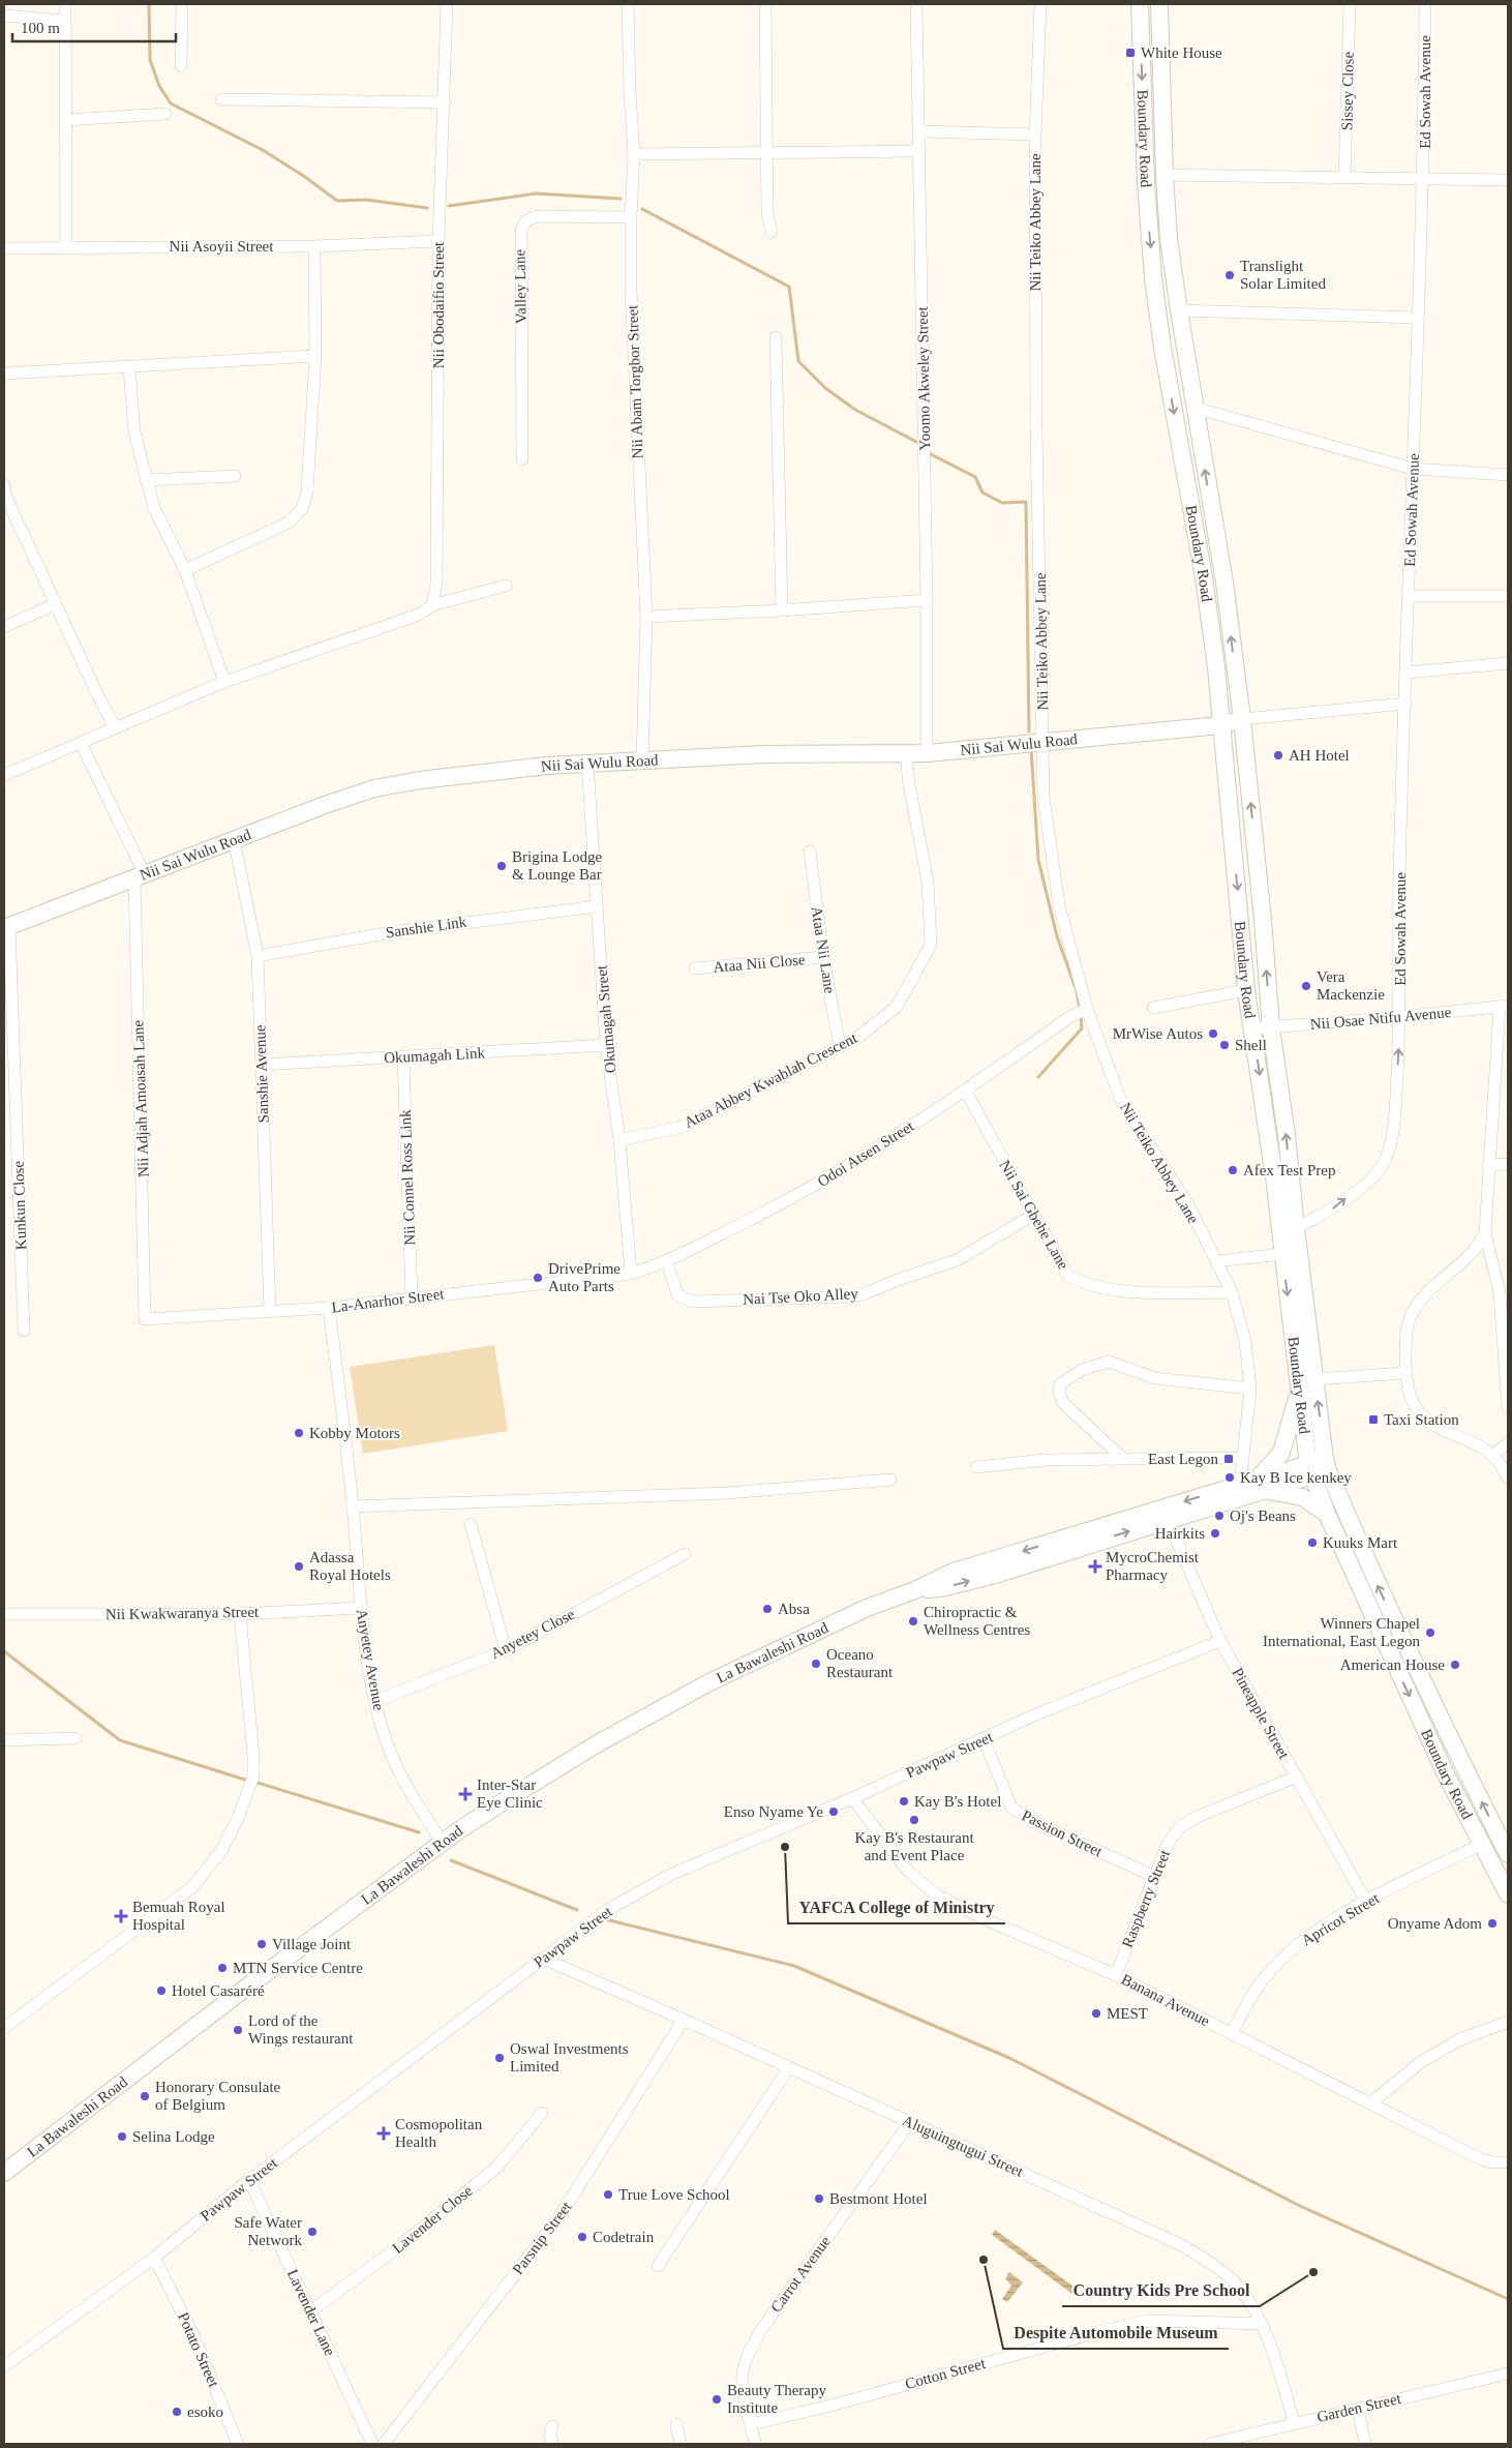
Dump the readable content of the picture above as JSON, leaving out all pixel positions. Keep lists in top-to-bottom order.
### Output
{
  "streets": {
    "main road": ["Boundary Road", "Nii Sai Wulu Road", "La Bawaleshi Road"],
    "street": [
      "Sissey Close",
      "Ed Sowah Avenue",
      "Nii Teiko Abbey Lane",
      "Nii Asoyii Street",
      "Valley Lane",
      "Nii Obodaifio Street",
      "Yoomo Akweley Street",
      "Nii Abam Torgbor Street",
      "Sanshie Link",
      "Ataa Nii Lane",
      "Ataa Nii Close",
      "Nii Osae Ntifu Avenue",
      "Okumagah Street",
      "Okumagah Link",
      "Sanshie Avenue",
      "Ataa Abbey Kwablah Crescent",
      "Nii Adjah Amoasah Lane",
      "Odoi Atsen Street",
      "Nii Connel Ross Link",
      "Kunkun Close",
      "Nii Sai Gbehe Lane",
      "Nai Tse Oko Alley",
      "La-Anarhor Street",
      "Nii Kwakwaranya Street",
      "Anyetey Close",
      "Anyetey Avenue",
      "Pineapple Street",
      "Pawpaw Street",
      "Passion Street",
      "Raspberry Street",
      "Apricot Street",
      "Banana Avenue",
      "Aluguingtugui Street",
      "Lavender Close",
      "Parsnip Street",
      "Carrot Avenue",
      "Lavender Lane",
      "Potato Street",
      "Cotton Street",
      "Garden Street"
    ]
  },
  "crossings": [
    ["Ed Sowah Avenue", "Boundary Road"],
    ["Ed Sowah Avenue", "Nii Osae Ntifu Avenue"],
    ["Boundary Road", "Nii Sai Wulu Road"],
    ["Boundary Road", "Nii Osae Ntifu Avenue"],
    ["Boundary Road", "La Bawaleshi Road"],
    ["Boundary Road", "Apricot Street"],
    ["Nii Teiko Abbey Lane", "Nii Sai Wulu Road"],
    ["Nii Teiko Abbey Lane", "Odoi Atsen Street"],
    ["Nii Teiko Abbey Lane", "Nii Sai Gbehe Lane"],
    ["Nii Teiko Abbey Lane", "La Bawaleshi Road"],
    ["Nii Asoyii Street", "Nii Obodaifio Street"],
    ["Valley Lane", "Nii Abam Torgbor Street"],
    ["Yoomo Akweley Street", "Nii Sai Wulu Road"],
    ["Nii Abam Torgbor Street", "Nii Sai Wulu Road"],
    ["Nii Sai Wulu Road", "Okumagah Street"],
    ["Nii Sai Wulu Road", "Sanshie Avenue"],
    ["Nii Sai Wulu Road", "Ataa Abbey Kwablah Crescent"],
    ["Nii Sai Wulu Road", "Nii Adjah Amoasah Lane"],
    ["Nii Sai Wulu Road", "Kunkun Close"],
    ["Sanshie Link", "Okumagah Street"],
    ["Sanshie Link", "Sanshie Avenue"],
    ["Ataa Nii Lane", "Ataa Nii Close"],
    ["Ataa Nii Lane", "Ataa Abbey Kwablah Crescent"],
    ["Okumagah Street", "Okumagah Link"],
    ["Okumagah Street", "Ataa Abbey Kwablah Crescent"],
    ["Okumagah Street", "Odoi Atsen Street"],
    ["Okumagah Street", "La-Anarhor Street"],
    ["Okumagah Link", "Sanshie Avenue"],
    ["Okumagah Link", "Nii Connel Ross Link"],
    ["Sanshie Avenue", "La-Anarhor Street"],
    ["Nii Adjah Amoasah Lane", "La-Anarhor Street"],
    ["Odoi Atsen Street", "Nii Sai Gbehe Lane"],
    ["Odoi Atsen Street", "Nai Tse Oko Alley"],
    ["Odoi Atsen Street", "La-Anarhor Street"],
    ["Nii Connel Ross Link", "La-Anarhor Street"],
    ["Nii Sai Gbehe Lane", "Nai Tse Oko Alley"],
    ["La-Anarhor Street", "Anyetey Avenue"],
    ["Nii Kwakwaranya Street", "Anyetey Avenue"],
    ["Anyetey Close", "Anyetey Avenue"],
    ["La Bawaleshi Road", "Anyetey Avenue"],
    ["La Bawaleshi Road", "Pineapple Street"],
    ["Pineapple Street", "Pawpaw Street"],
    ["Pineapple Street", "Raspberry Street"],
    ["Pineapple Street", "Apricot Street"],
    ["Pawpaw Street", "Passion Street"],
    ["Pawpaw Street", "Banana Avenue"],
    ["Pawpaw Street", "Aluguingtugui Street"],
    ["Pawpaw Street", "Lavender Lane"],
    ["Pawpaw Street", "Potato Street"],
    ["Passion Street", "Raspberry Street"],
    ["Raspberry Street", "Banana Avenue"],
    ["Apricot Street", "Banana Avenue"],
    ["Aluguingtugui Street", "Parsnip Street"],
    ["Aluguingtugui Street", "Carrot Avenue"],
    ["Aluguingtugui Street", "Cotton Street"],
    ["Aluguingtugui Street", "Garden Street"],
    ["Lavender Close", "Lavender Lane"],
    ["Carrot Avenue", "Cotton Street"]
  ],
  "places": {
    "transit": ["White House", "Taxi Station", "East Legon"],
    "other": [
      "Translight Solar Limited",
      "AH Hotel",
      "Brigina Lodge & Lounge Bar",
      "Vera Mackenzie",
      "MrWise Autos",
      "Shell",
      "Afex Test Prep",
      "DrivePrime Auto Parts",
      "Kobby Motors",
      "Kay B Ice kenkey",
      "Oj's Beans",
      "Hairkits",
      "Kuuks Mart",
      "Adassa Royal Hotels",
      "Absa",
      "Chiropractic & Wellness Centres",
      "Winners Chapel International, East Legon",
      "Oceano Restaurant",
      "American House",
      "Kay B's Hotel",
      "Enso Nyame Ye",
      "Kay B's Restaurant and Event Place",
      "YAFCA College of Ministry",
      "Onyame Adom",
      "Village Joint",
      "MTN Service Centre",
      "Hotel Casaréré",
      "MEST",
      "Lord of the Wings restaurant",
      "Oswal Investments Limited",
      "Honorary Consulate of Belgium",
      "Selina Lodge",
      "True Love School",
      "Bestmont Hotel",
      "Safe Water Network",
      "Codetrain",
      "Despite Automobile Museum",
      "Country Kids Pre School",
      "Beauty Therapy Institute",
      "esoko"
    ],
    "health": [
      "MycroChemist Pharmacy",
      "Inter-Star Eye Clinic",
      "Bemuah Royal Hospital",
      "Cosmopolitan Health"
    ]
  },
  "scale_bar": "100 m"
}
